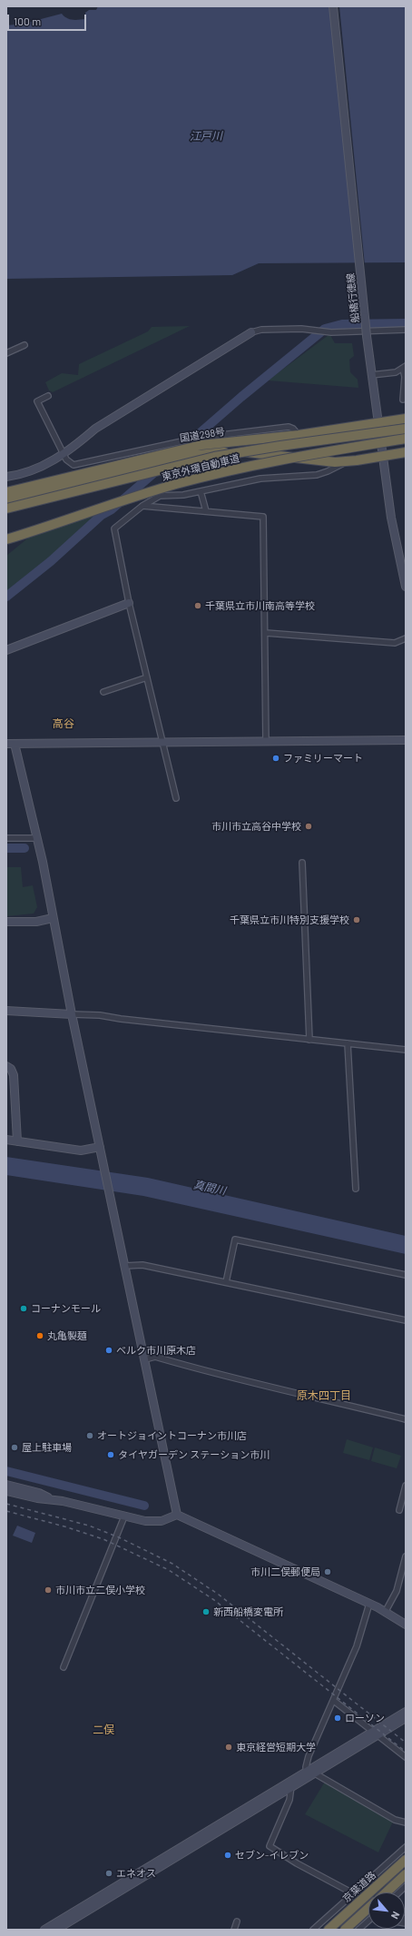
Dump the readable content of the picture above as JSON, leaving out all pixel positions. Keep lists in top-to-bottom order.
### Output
{
  "streets": {
    "highway": ["国道298号", "東京外環自動車道", "京葉道路"],
    "street": ["船橋行徳線"]
  },
  "crossings": [
    ["船橋行徳線", "国道298号"]
  ],
  "districts": ["高谷", "原木四丁目", "二俣"],
  "water": ["江戸川", "真間川"],
  "places": [
    "千葉県立市川南高等学校",
    "ファミリーマート",
    "市川市立高谷中学校",
    "千葉県立市川特別支援学校",
    "コーナンモール",
    "丸亀製麺",
    "ベルク市川原木店",
    "オートジョイントコーナン市川店",
    "屋上駐車場",
    "タイヤガーデン ステーション市川",
    "市川二俣郵便局",
    "市川市立二俣小学校",
    "新西船橋変電所",
    "ローソン",
    "東京経営短期大学",
    "セブン-イレブン",
    "エネオス"
  ],
  "scale_bar": "100 m",
  "north": "bottom right"
}
